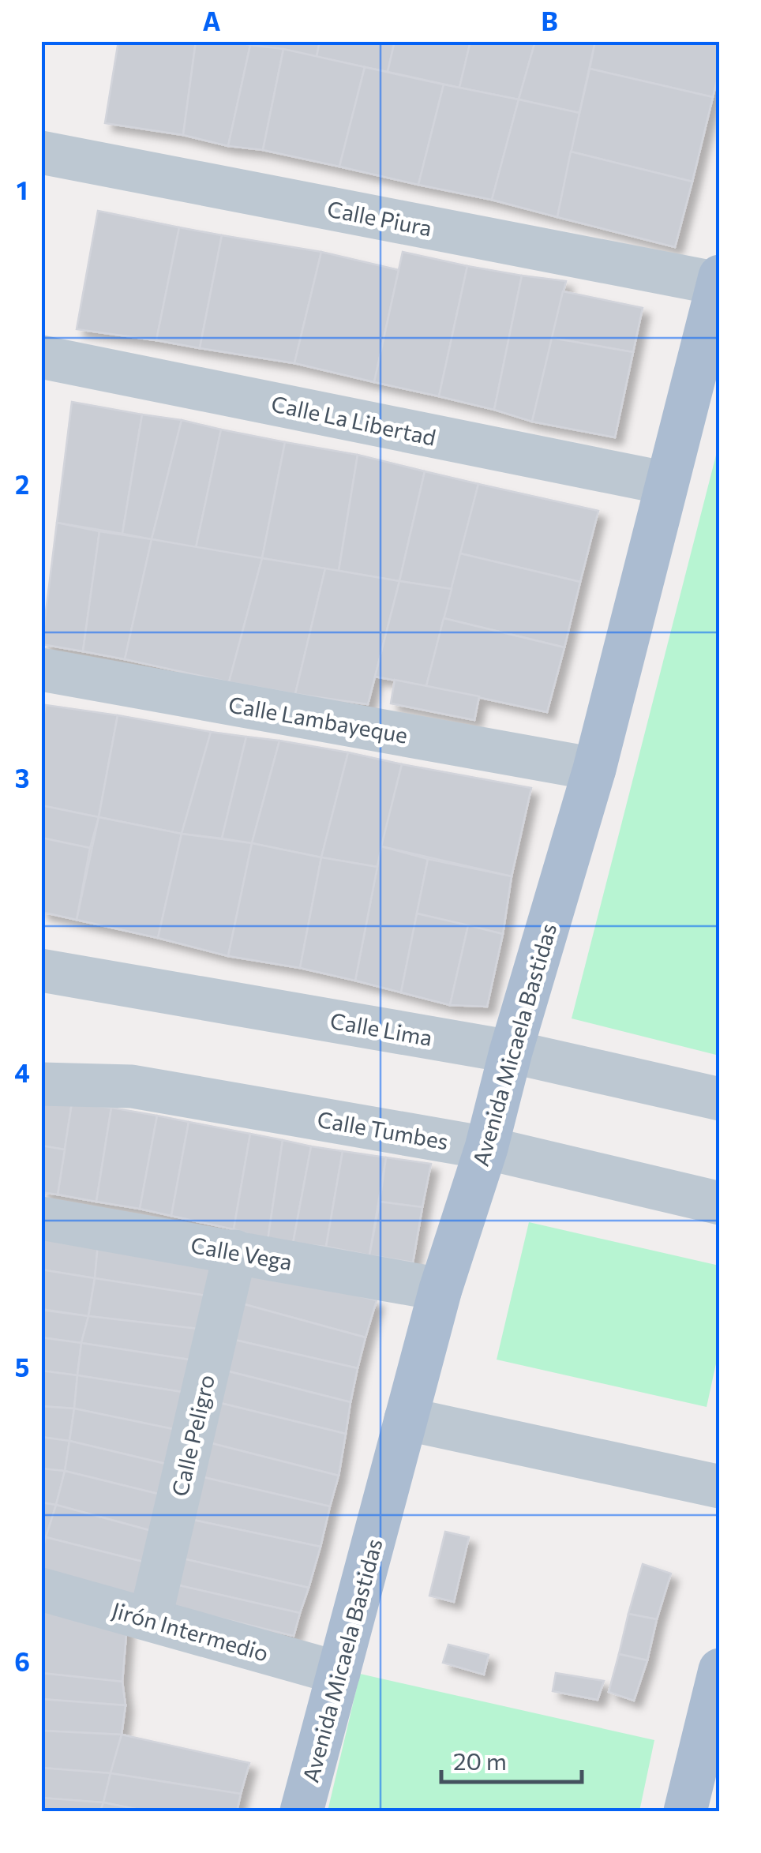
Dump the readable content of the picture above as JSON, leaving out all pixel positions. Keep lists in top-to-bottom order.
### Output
{
  "streets": {
    "main road": ["Avenida Micaela Bastidas"],
    "street": [
      "Calle Piura",
      "Calle La Libertad",
      "Calle Lambayeque",
      "Calle Lima",
      "Calle Tumbes",
      "Calle Vega",
      "Calle Peligro",
      "Jirón Intermedio"
    ]
  },
  "crossings": [
    ["Calle Piura", "Avenida Micaela Bastidas"],
    ["Calle La Libertad", "Avenida Micaela Bastidas"],
    ["Calle Lambayeque", "Avenida Micaela Bastidas"],
    ["Calle Lima", "Avenida Micaela Bastidas"],
    ["Avenida Micaela Bastidas", "Calle Tumbes"],
    ["Avenida Micaela Bastidas", "Calle Vega"],
    ["Avenida Micaela Bastidas", "Jirón Intermedio"],
    ["Calle Vega", "Calle Peligro"],
    ["Calle Peligro", "Jirón Intermedio"]
  ],
  "scale_bar": "20 m",
  "grid": {
    "columns": ["A", "B"],
    "rows": [
      "1",
      "2",
      "3",
      "4",
      "5",
      "6"
    ]
  }
}
